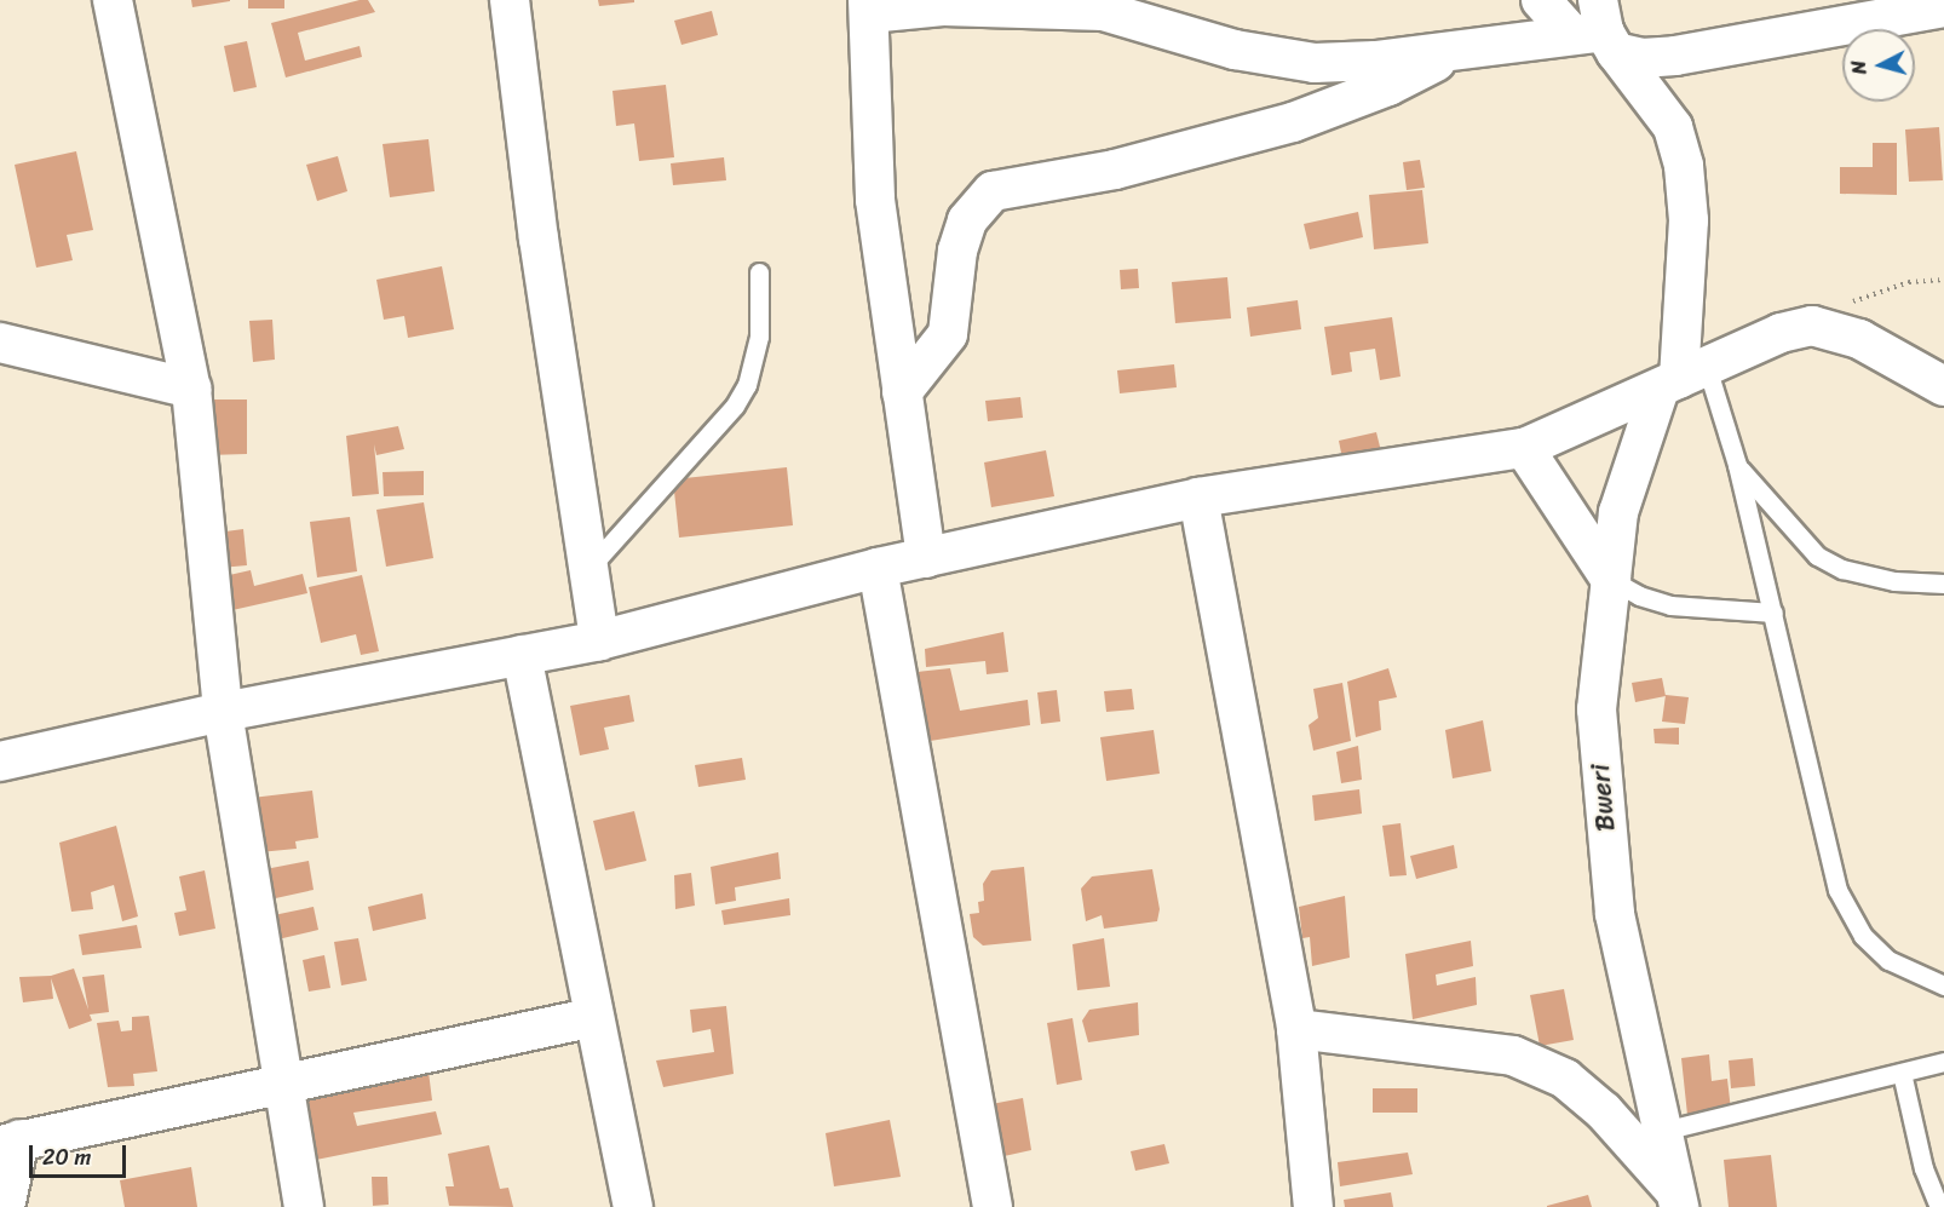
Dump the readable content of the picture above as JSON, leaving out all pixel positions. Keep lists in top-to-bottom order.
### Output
{
  "streets": {
    "street": ["Bweri"]
  },
  "scale_bar": "20 m",
  "north": "left"
}
